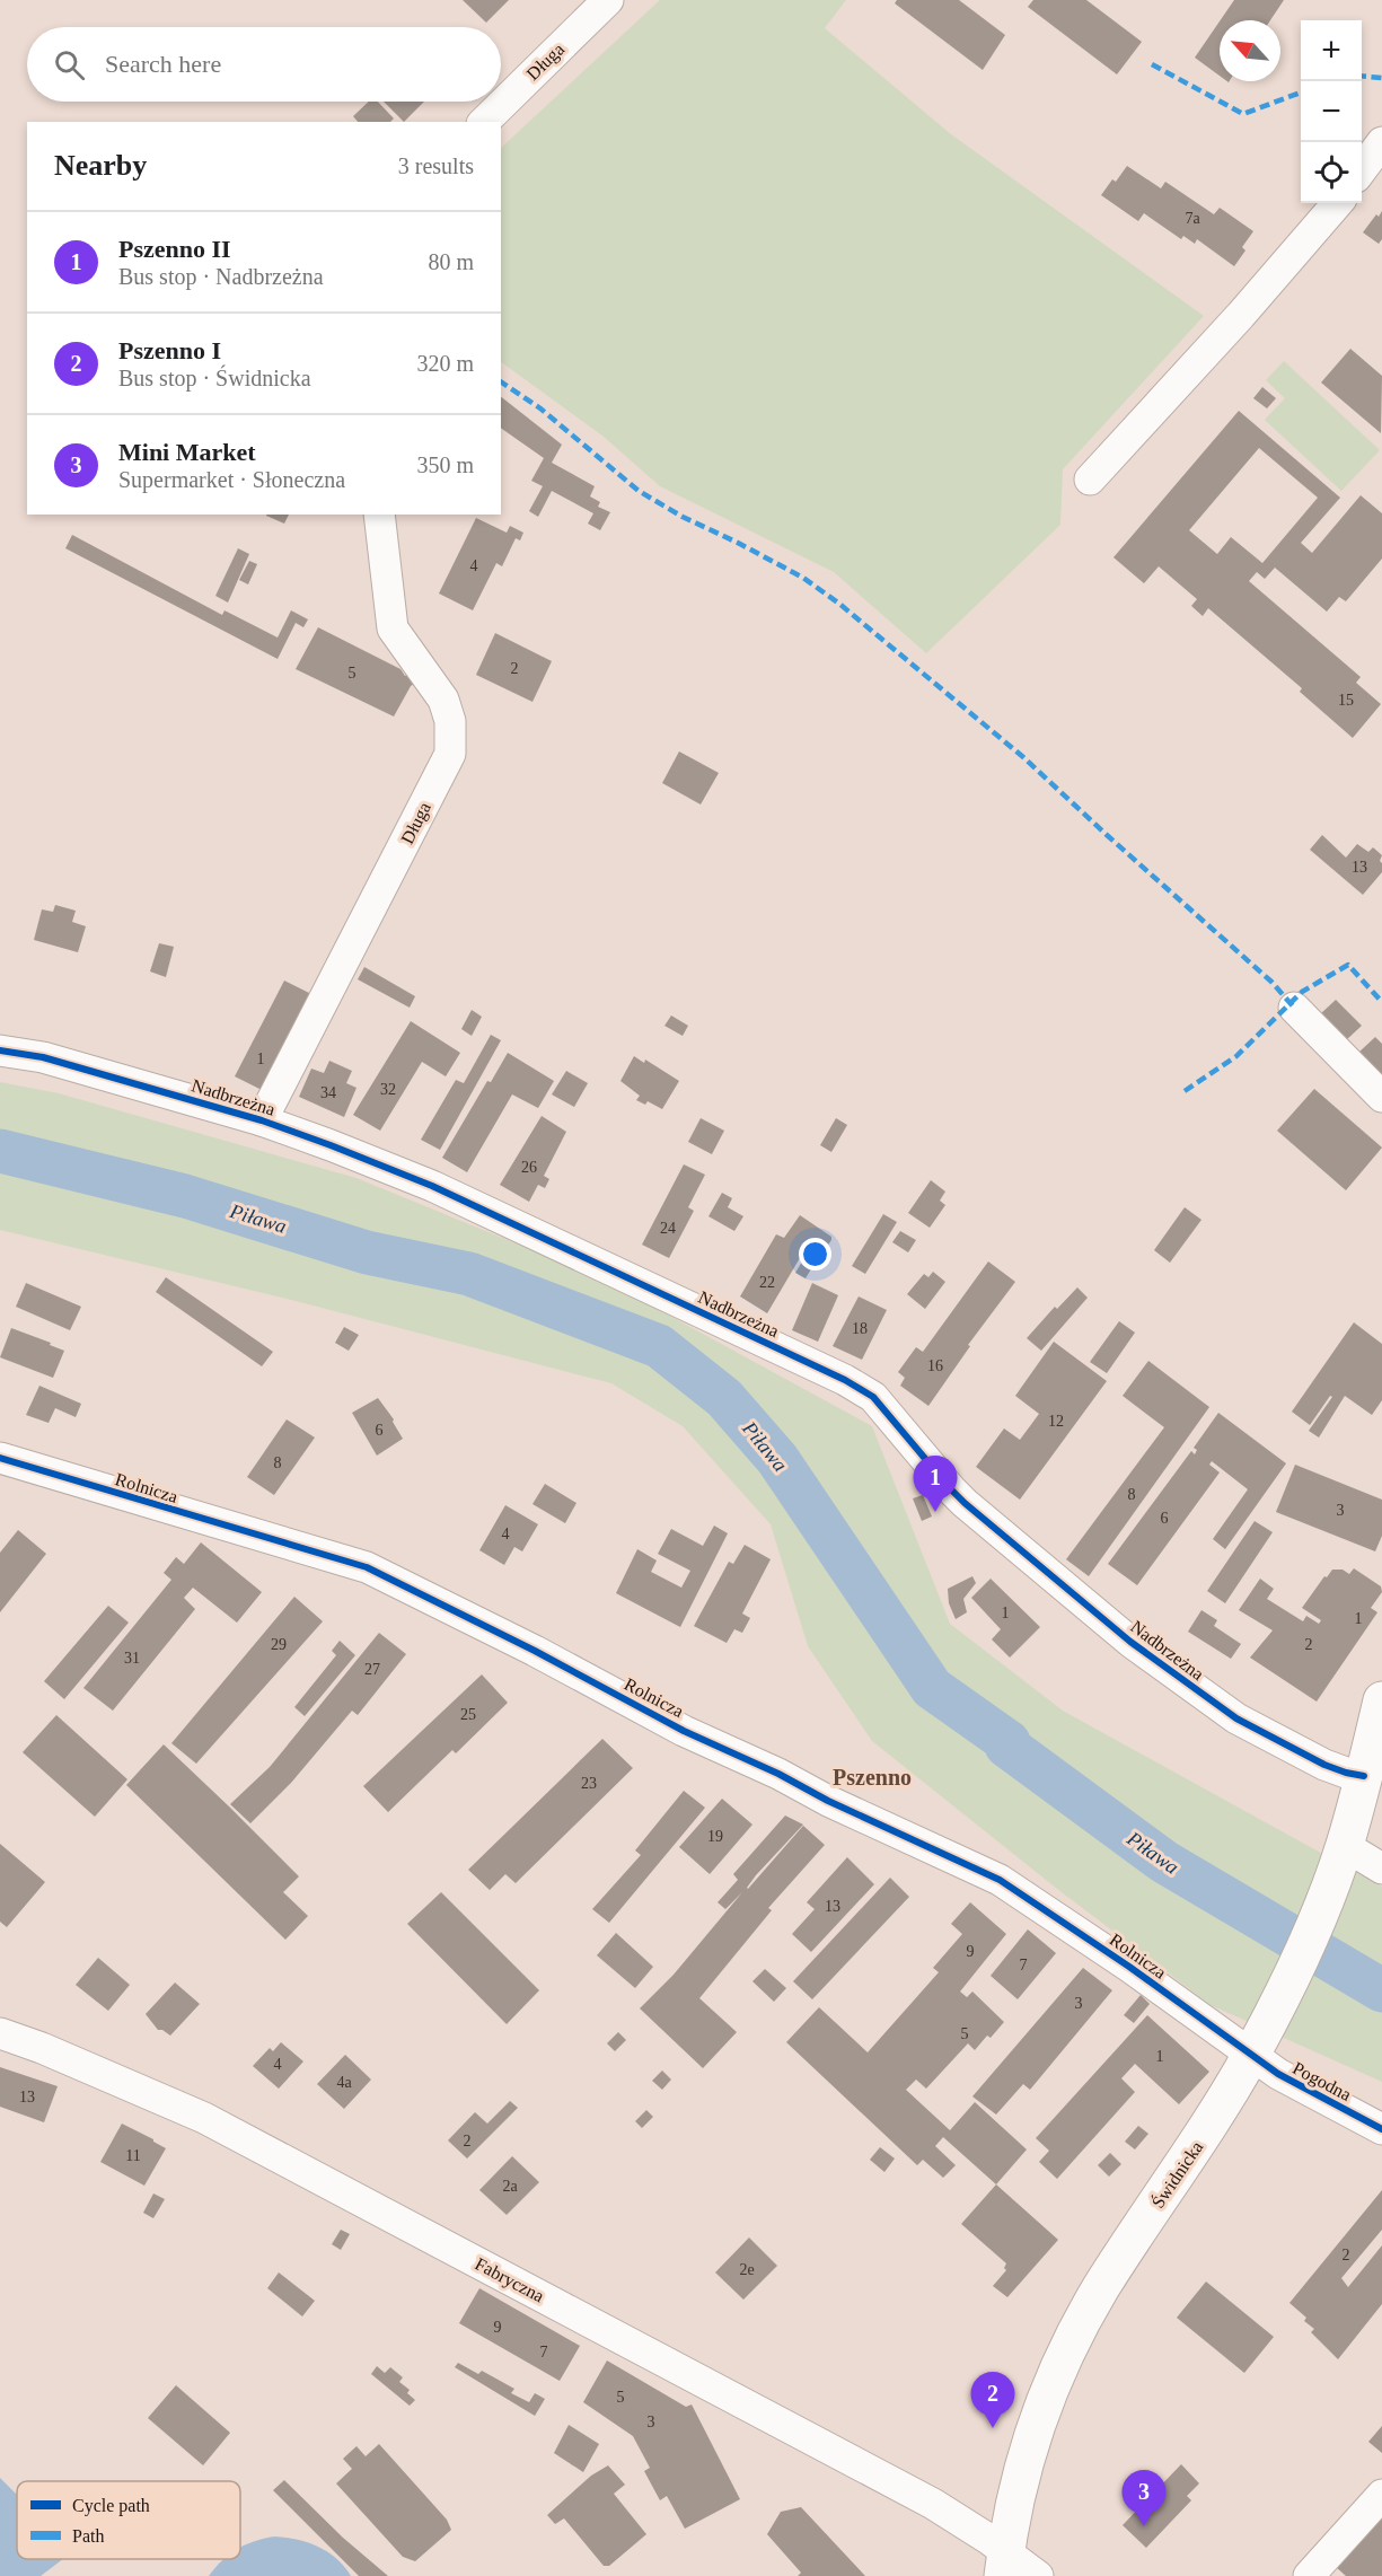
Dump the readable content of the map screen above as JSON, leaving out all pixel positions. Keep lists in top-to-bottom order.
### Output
{
  "streets": {
    "main road": ["Świdnicka"],
    "street": [
      "Długa",
      "Nadbrzeżna",
      "Rolnicza",
      "Pogodna",
      "Fabryczna"
    ]
  },
  "crossings": [
    ["Długa", "Nadbrzeżna"],
    ["Nadbrzeżna", "Świdnicka"],
    ["Rolnicza", "Pogodna"],
    ["Rolnicza", "Świdnicka"],
    ["Pogodna", "Świdnicka"],
    ["Świdnicka", "Fabryczna"]
  ],
  "districts": ["Pszenno"],
  "water": ["Piława"],
  "house_numbers": [
    "7a",
    "4",
    "2",
    "5",
    "15",
    "13",
    "1",
    "32",
    "34",
    "26",
    "24",
    "22",
    "18",
    "16",
    "12",
    "6",
    "8",
    "8",
    "3",
    "6",
    "4",
    "1",
    "1",
    "29",
    "2",
    "31",
    "27",
    "25",
    "23",
    "19",
    "13",
    "9",
    "7",
    "3",
    "5",
    "1",
    "4",
    "4a",
    "13",
    "2",
    "11",
    "2a",
    "2",
    "2e",
    "9",
    "7",
    "5",
    "3"
  ],
  "legend": ["Cycle path", "Path"],
  "north": "top left",
  "page": {
    "map_buttons": ["+", "−"],
    "search": "Search here",
    "heading": ["Nearby", "3 results"],
    "list": [
      {
        "mark": "1",
        "name": "Pszenno II",
        "note": "Bus stop · Nadbrzeżna",
        "value": "80 m"
      },
      {
        "mark": "2",
        "name": "Pszenno I",
        "note": "Bus stop · Świdnicka",
        "value": "320 m"
      },
      {
        "mark": "3",
        "name": "Mini Market",
        "note": "Supermarket · Słoneczna",
        "value": "350 m"
      }
    ],
    "pins": ["1", "2", "3"]
  }
}
